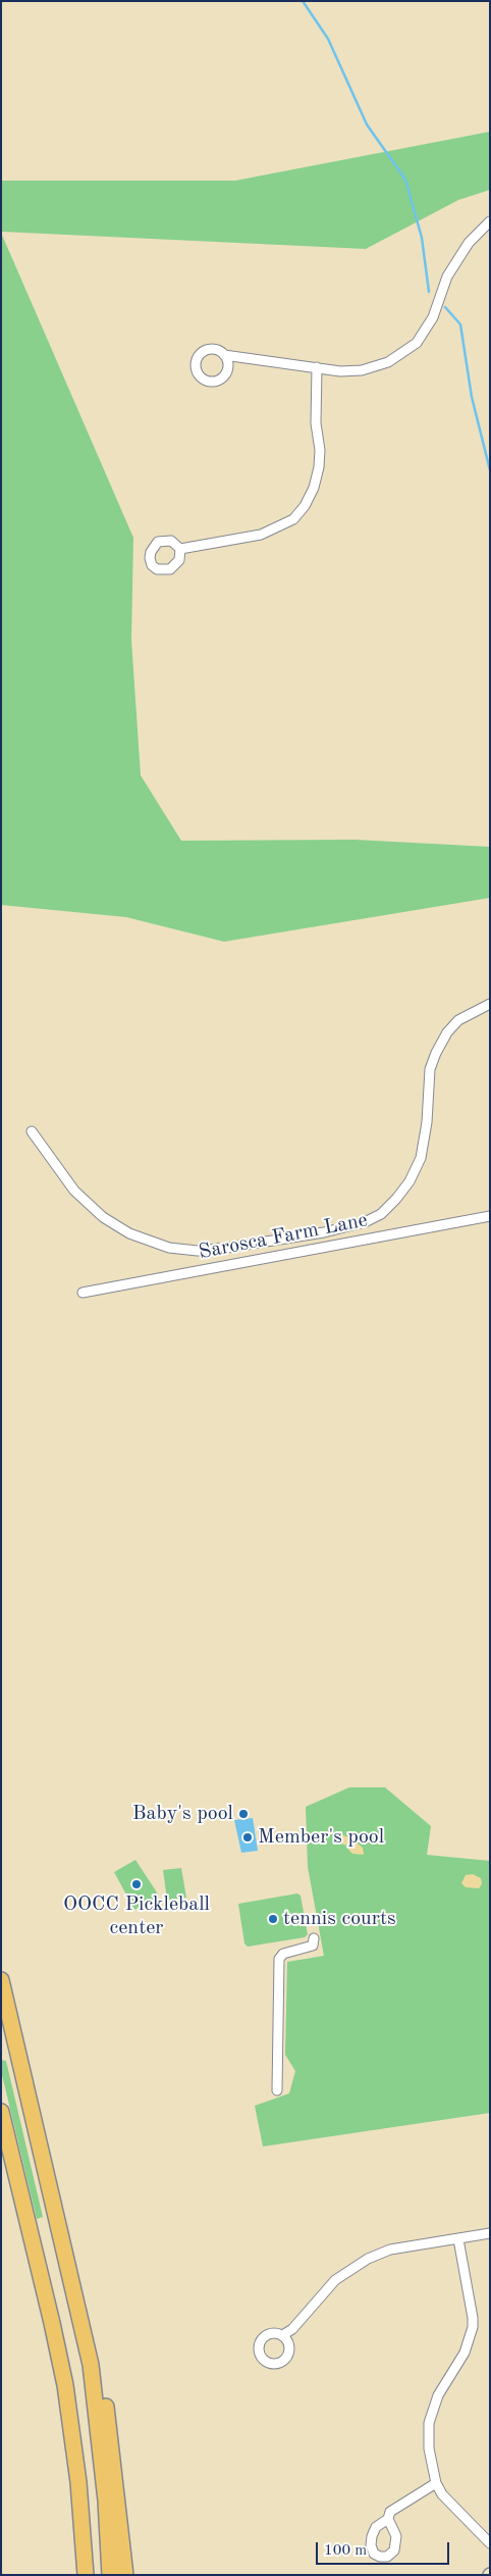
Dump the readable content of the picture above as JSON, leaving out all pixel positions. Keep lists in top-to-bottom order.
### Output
{
  "streets": {
    "street": ["Sarosca Farm Lane"]
  },
  "places": [
    "Baby's pool",
    "Member's pool",
    "OOCC Pickleball center",
    "tennis courts"
  ],
  "scale_bar": "100 m"
}
